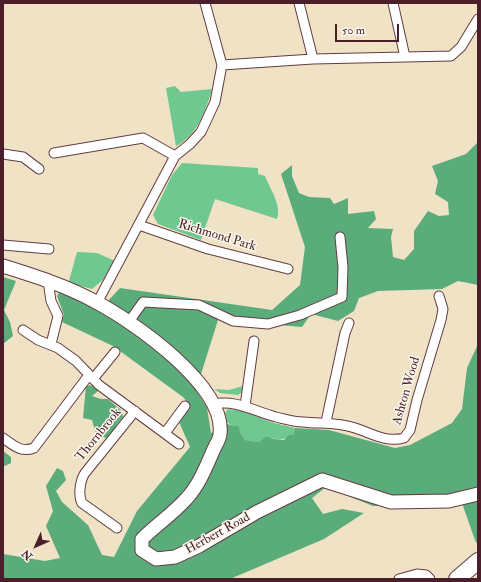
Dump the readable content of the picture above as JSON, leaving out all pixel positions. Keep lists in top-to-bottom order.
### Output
{
  "streets": {
    "street": [
      "Richmond Park",
      "Ashton Wood",
      "Thornbrook",
      "Herbert Road"
    ]
  },
  "crossings": [
    ["Ashton Wood", "Herbert Road"]
  ],
  "scale_bar": "50 m",
  "north": "bottom left"
}
